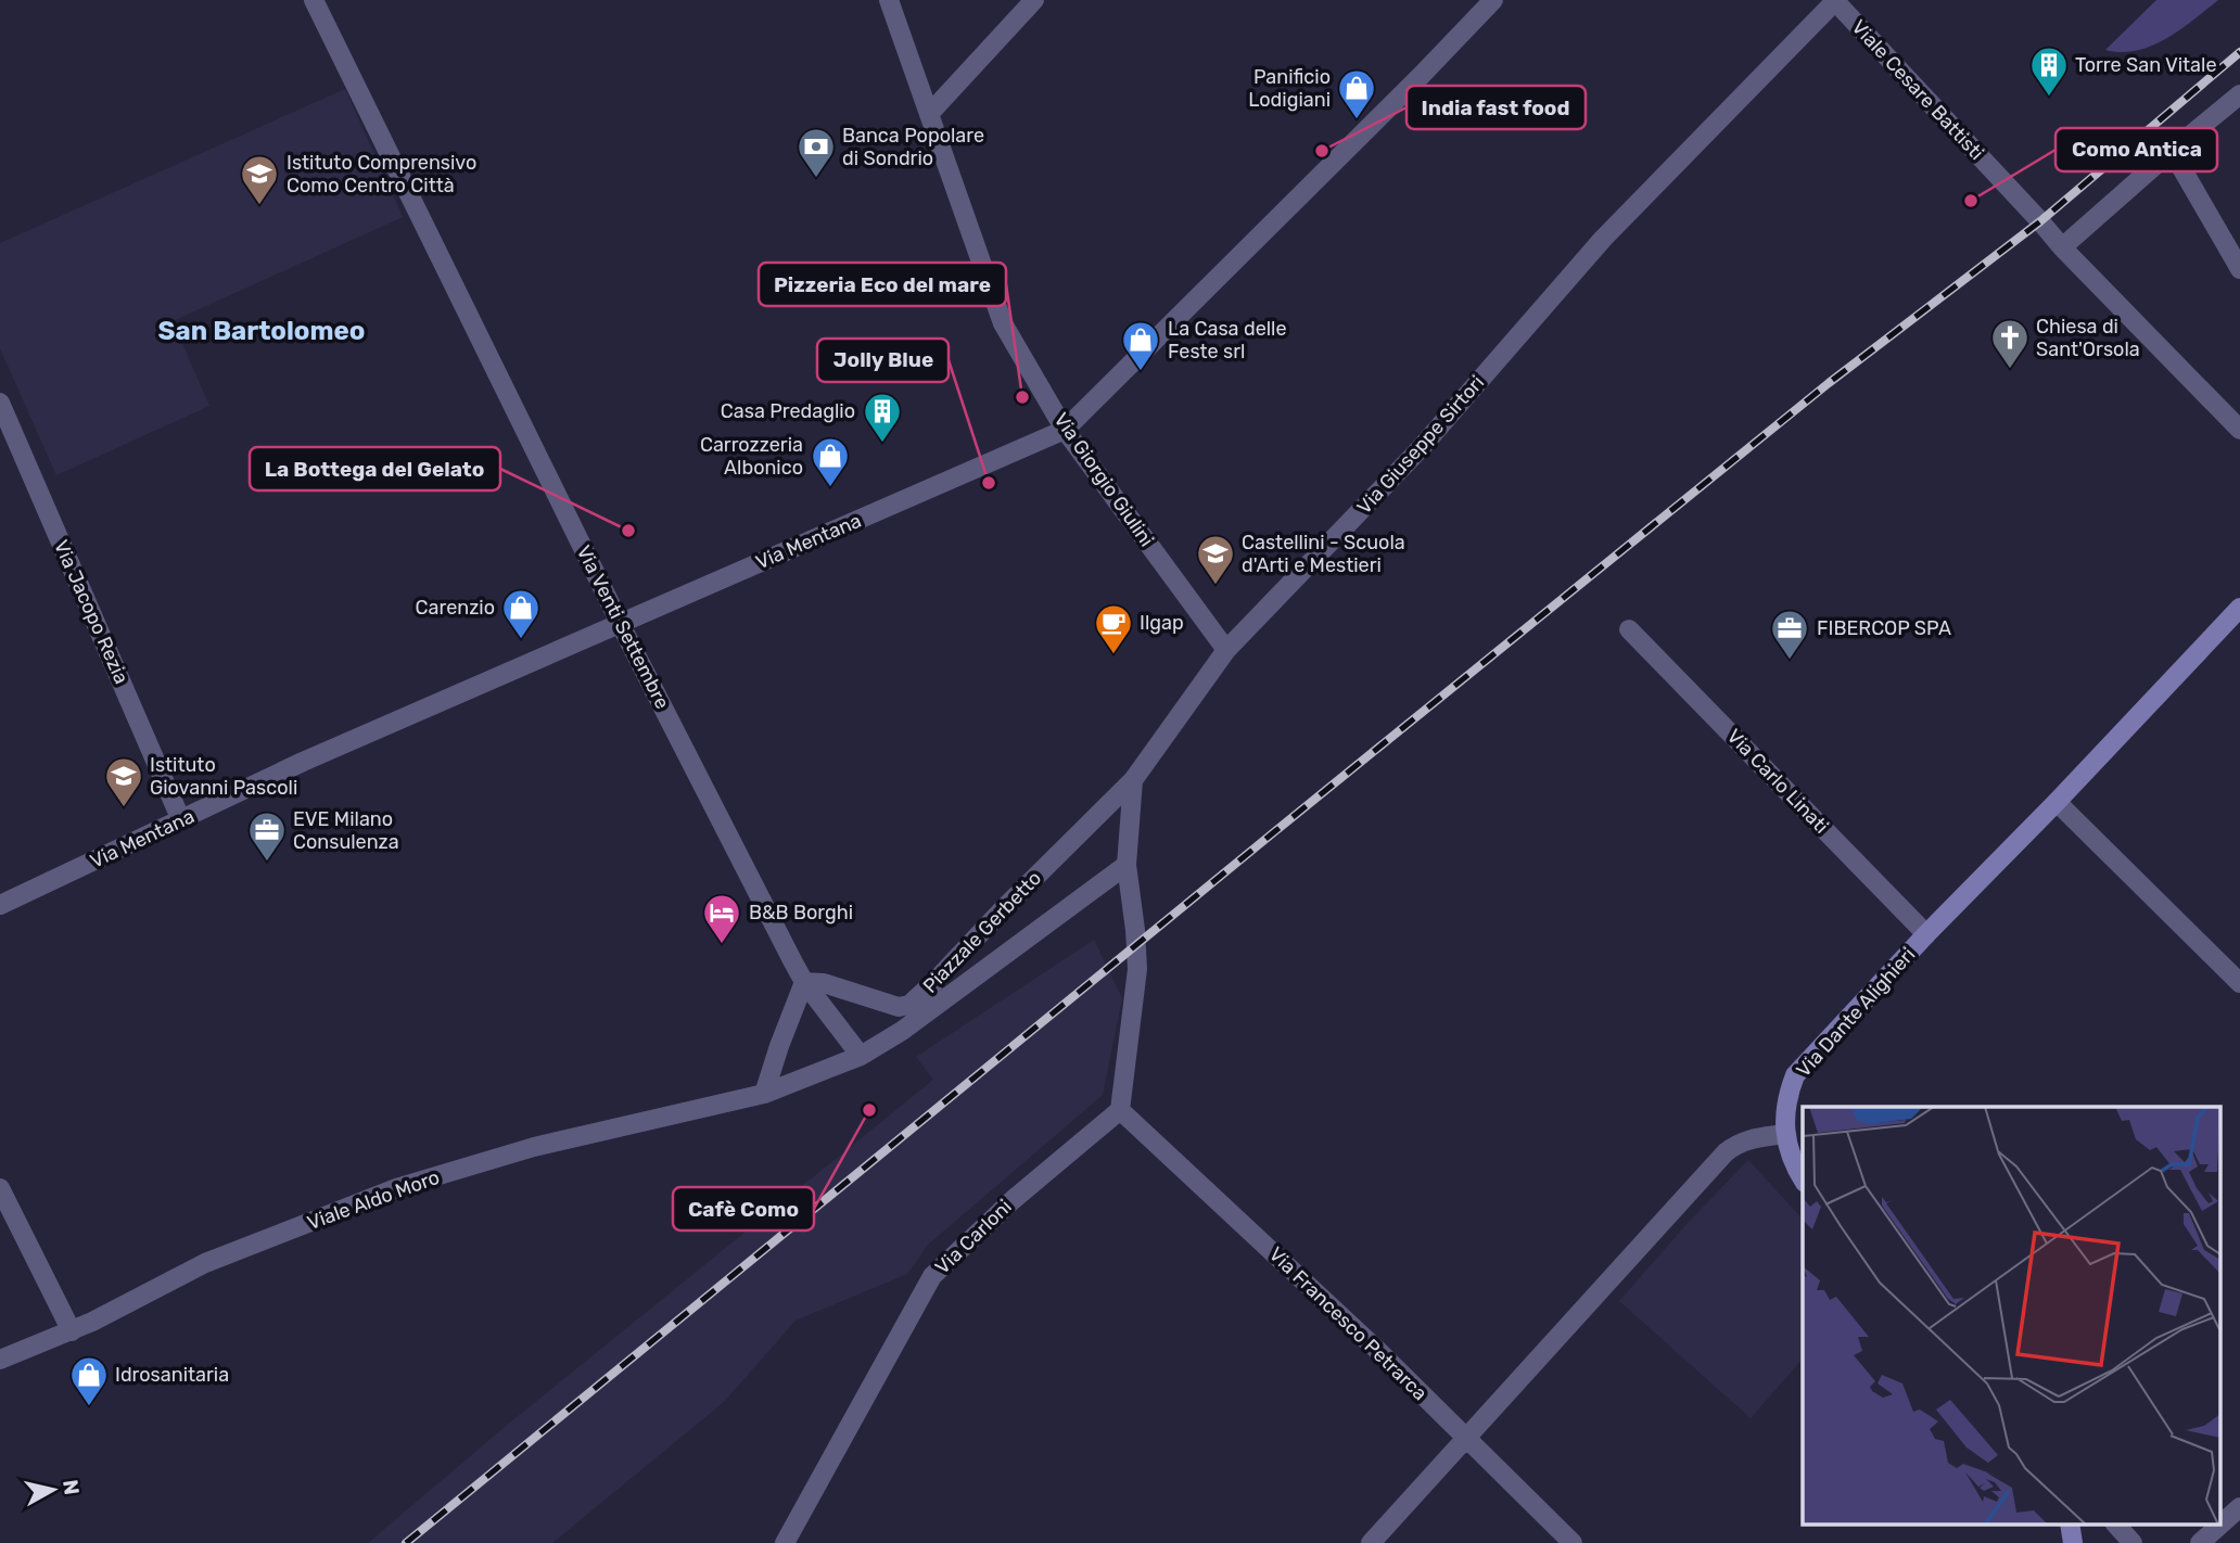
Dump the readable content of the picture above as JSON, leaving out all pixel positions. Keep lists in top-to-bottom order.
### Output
{
  "streets": {
    "main road": ["Via Dante Alighieri"],
    "street": [
      "Viale Cesare Battisti",
      "Via Giuseppe Sirtori",
      "Via Giorgio Giulini",
      "Via Mentana",
      "Via Jacopo Rezia",
      "Via Venti Settembre",
      "Via Carlo Linati",
      "Piazzale Gerbetto",
      "Viale Aldo Moro",
      "Via Carloni",
      "Via Francesco Petrarca"
    ]
  },
  "crossings": [
    ["Viale Cesare Battisti", "Via Giuseppe Sirtori"],
    ["Via Giuseppe Sirtori", "Via Giorgio Giulini"],
    ["Via Giuseppe Sirtori", "Piazzale Gerbetto"],
    ["Via Giorgio Giulini", "Via Mentana"],
    ["Via Mentana", "Via Jacopo Rezia"],
    ["Via Mentana", "Via Venti Settembre"],
    ["Via Venti Settembre", "Piazzale Gerbetto"],
    ["Via Carlo Linati", "Via Dante Alighieri"],
    ["Piazzale Gerbetto", "Viale Aldo Moro"],
    ["Via Carloni", "Via Francesco Petrarca"]
  ],
  "districts": ["San Bartolomeo"],
  "places": {
    "building": ["Torre San Vitale", "Casa Predaglio"],
    "shop": [
      "Panificio Lodigiani",
      "La Casa delle Feste srl",
      "Carrozzeria Albonico",
      "Carenzio",
      "Idrosanitaria"
    ],
    "other": [
      "India fast food",
      "Como Antica",
      "Pizzeria Eco del mare",
      "Jolly Blue",
      "La Bottega del Gelato",
      "Cafè Como"
    ],
    "bank": ["Banca Popolare di Sondrio"],
    "school or university": ["Istituto Comprensivo Como Centro Città", "Castellini - Scuola d'Arti e Mestieri", "Istituto Giovanni Pascoli"],
    "church": ["Chiesa di Sant'Orsola"],
    "cafe": ["Ilgap"],
    "office": ["FIBERCOP SPA", "EVE Milano Consulenza"],
    "hotel": ["B&B Borghi"]
  },
  "north": "right"
}
